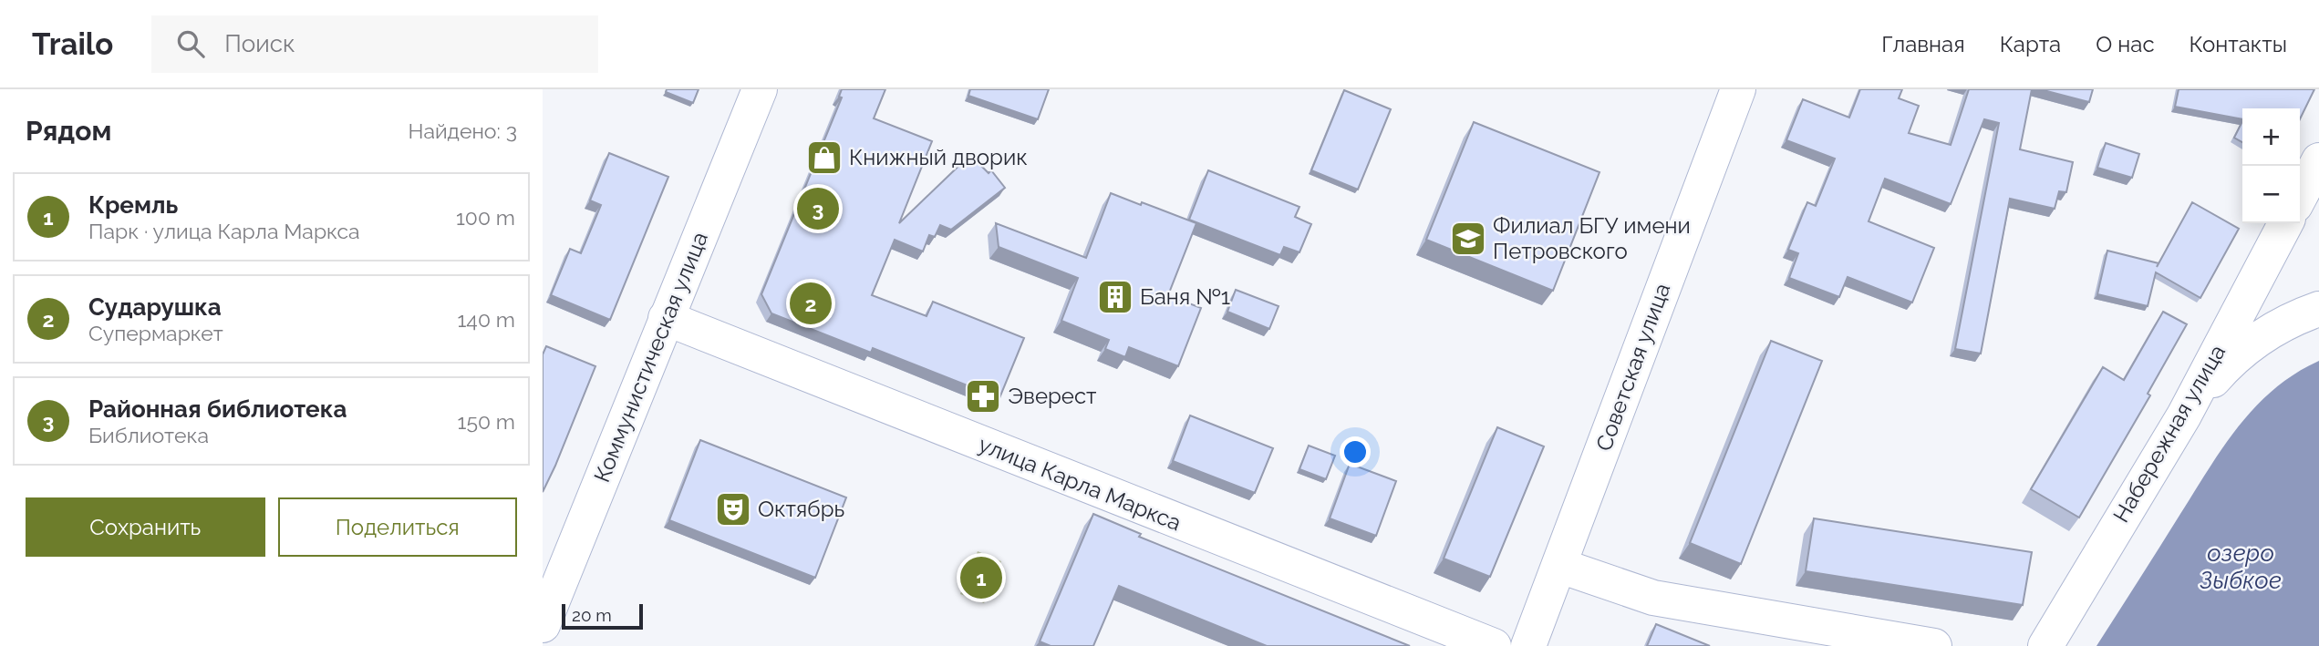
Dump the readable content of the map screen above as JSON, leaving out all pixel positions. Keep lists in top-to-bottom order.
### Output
{
  "streets": {
    "street": [
      "Коммунистическая улица",
      "Советская улица",
      "Набережная улица",
      "улица Карла Маркса"
    ]
  },
  "crossings": [
    ["Коммунистическая улица", "улица Карла Маркса"]
  ],
  "water": ["озеро Зыбкое"],
  "places": {
    "shop": ["Книжный дворик"],
    "school or university": ["Филиал БГУ имени Петровского"],
    "building": ["Баня №1"],
    "pharmacy": ["Эверест"],
    "theatre": ["Октябрь"]
  },
  "scale_bar": "20 m",
  "page": {
    "header": "Trailo",
    "search": "Поиск",
    "nav": [
      "Главная",
      "Карта",
      "О нас",
      "Контакты"
    ],
    "heading": ["Рядом", "Найдено: 3"],
    "map_buttons": ["+", "−"],
    "list": [
      {
        "mark": "1",
        "name": "Кремль",
        "note": "Парк · улица Карла Маркса",
        "value": "100 m"
      },
      {
        "mark": "2",
        "name": "Сударушка",
        "note": "Супермаркет",
        "value": "140 m"
      },
      {
        "mark": "3",
        "name": "Районная библиотека",
        "note": "Библиотека",
        "value": "150 m"
      }
    ],
    "pins": ["3", "2", "1"],
    "buttons": ["Сохранить", "Поделиться"],
    "scale": "20 m"
  }
}
